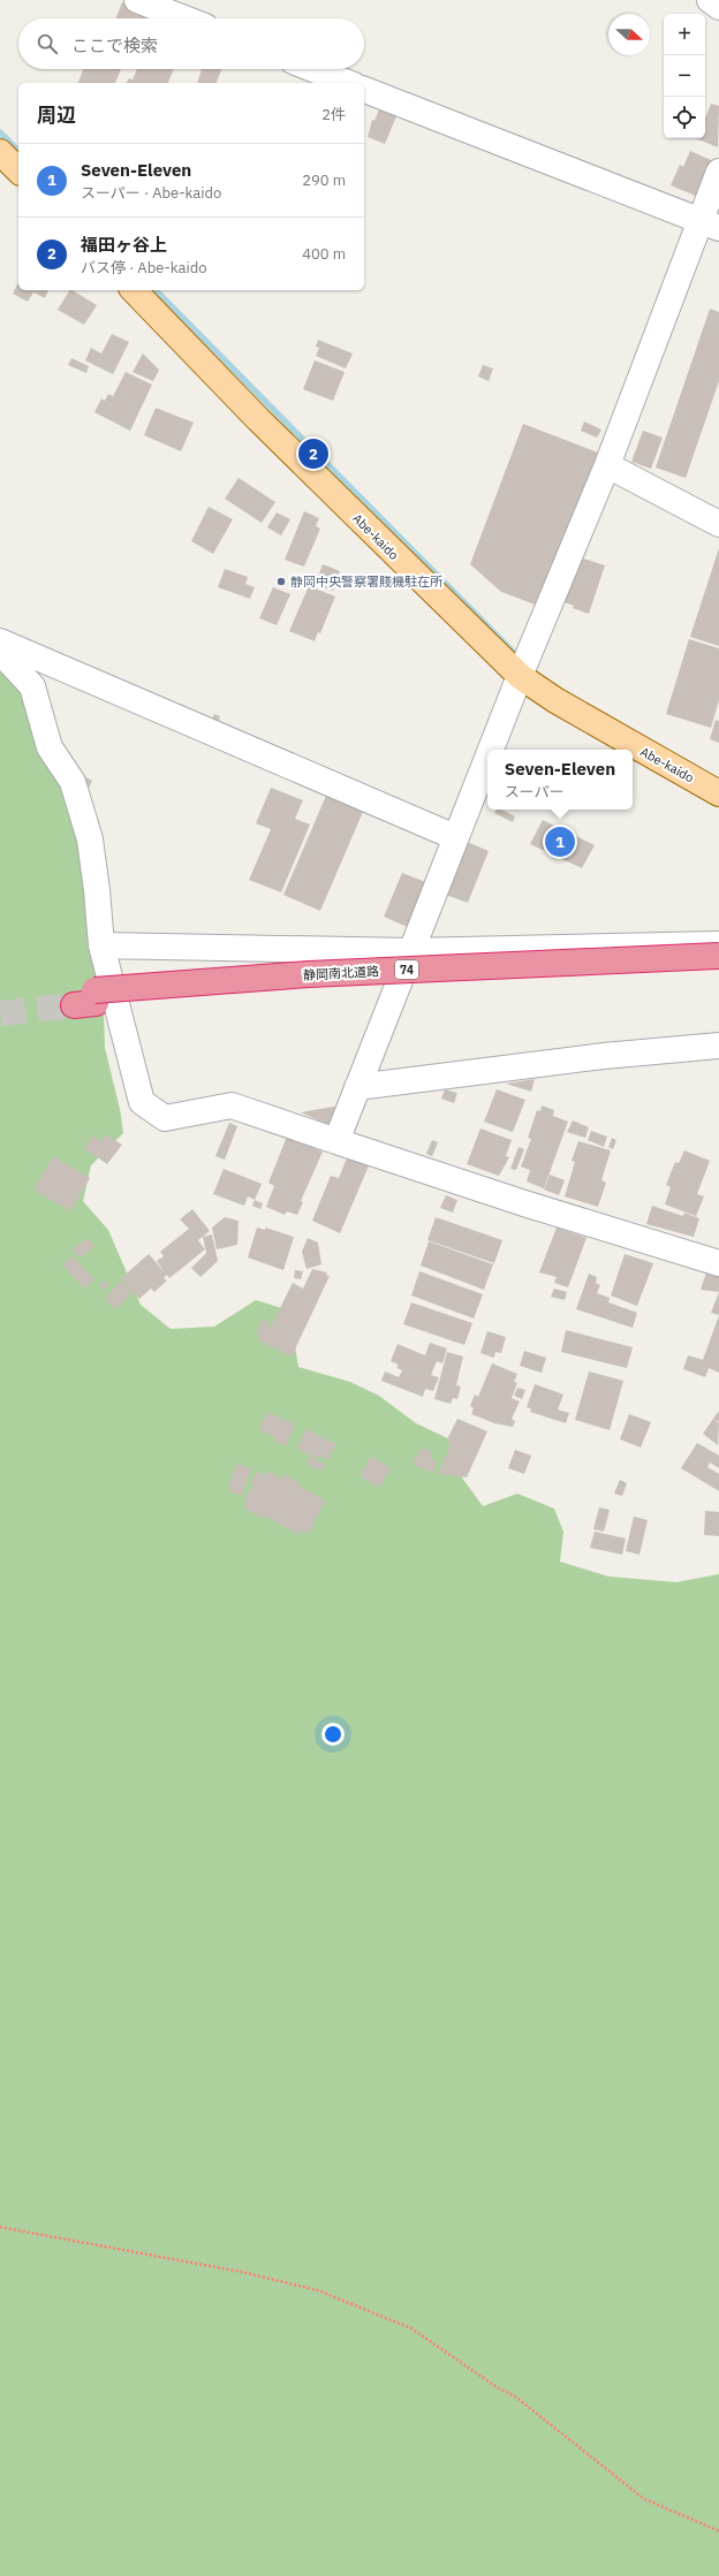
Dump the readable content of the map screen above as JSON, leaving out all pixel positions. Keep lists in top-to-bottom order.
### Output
{
  "streets": {
    "highway": ["74", "静岡南北道路"],
    "main road": ["Abe-kaido"]
  },
  "places": ["静岡中央警察署賤機駐在所"],
  "north": "right",
  "page": {
    "map_buttons": ["+", "−"],
    "search": "ここで検索",
    "heading": ["周辺", "2件"],
    "list": [
      {
        "mark": "1",
        "name": "Seven-Eleven",
        "note": "スーパー · Abe-kaido",
        "value": "290 m"
      },
      {
        "mark": "2",
        "name": "福田ヶ谷上",
        "note": "バス停 · Abe-kaido",
        "value": "400 m"
      }
    ],
    "pins": ["2", "1"],
    "popup": ["Seven-Eleven", "スーパー"]
  }
}
